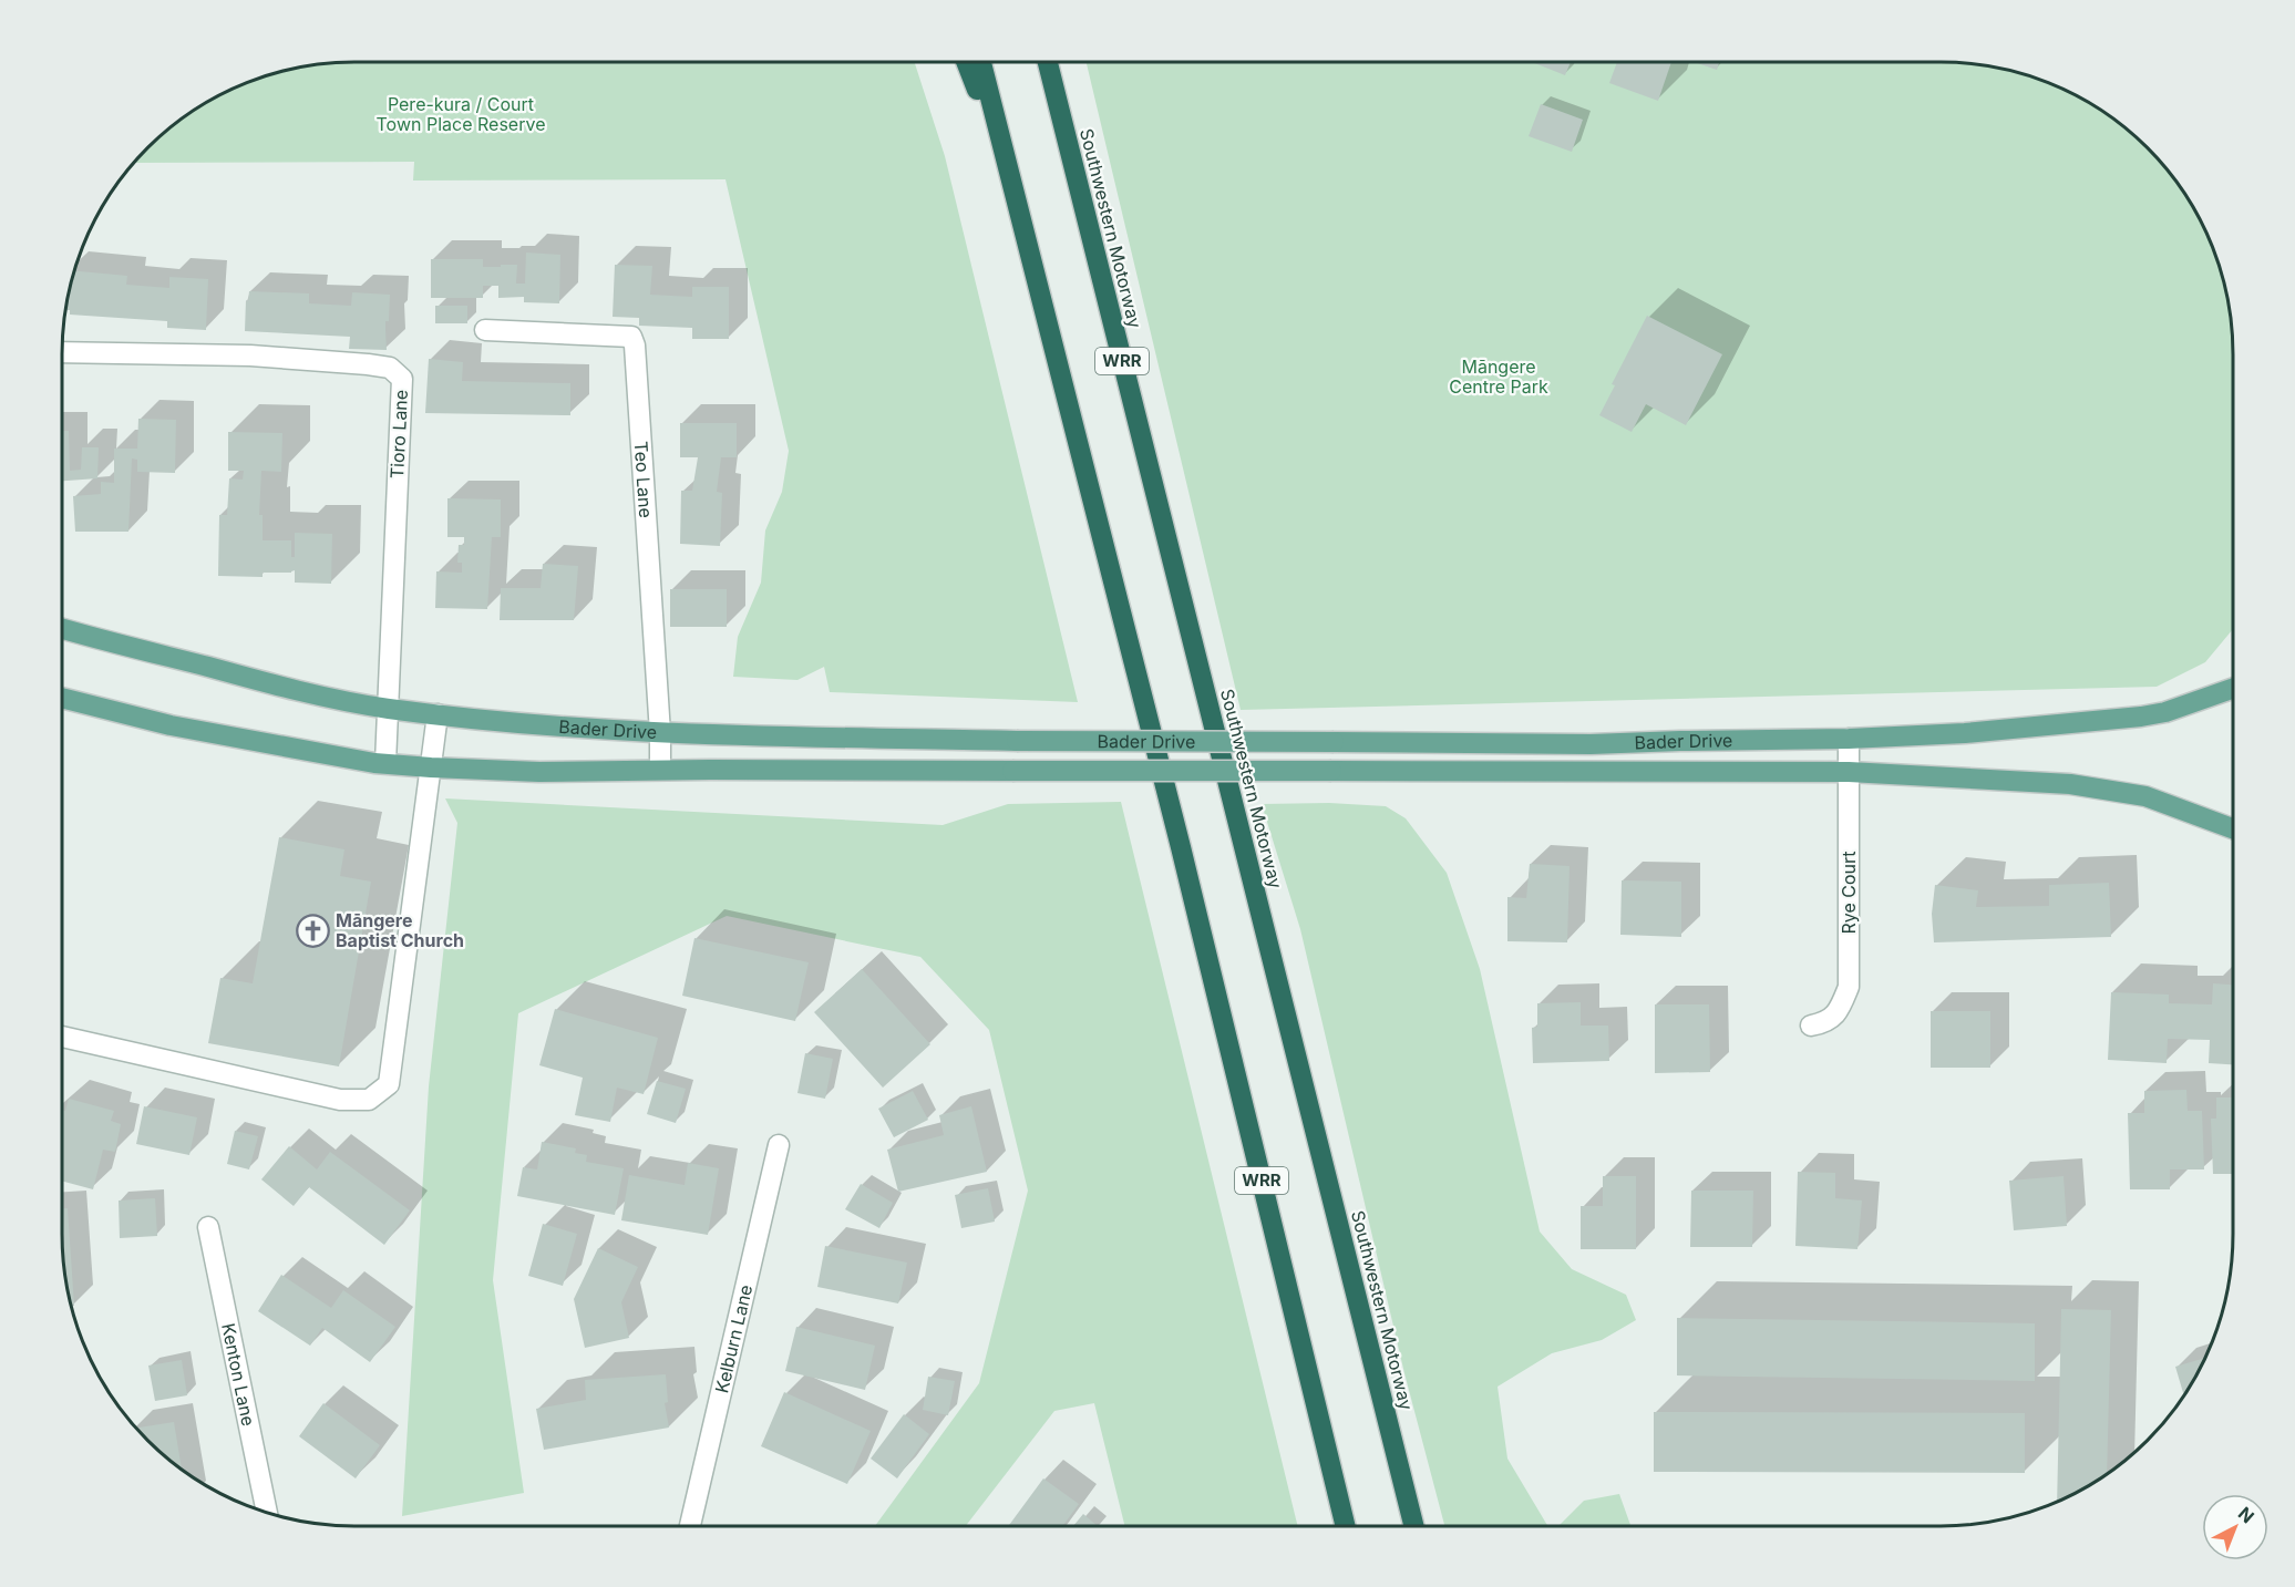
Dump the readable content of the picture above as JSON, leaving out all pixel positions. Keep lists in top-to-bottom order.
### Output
{
  "streets": {
    "highway": ["Southwestern Motorway", "WRR"],
    "main road": ["Bader Drive"],
    "street": [
      "Tioro Lane",
      "Teo Lane",
      "Rye Court",
      "Kelburn Lane",
      "Kenton Lane"
    ]
  },
  "crossings": [
    ["Tioro Lane", "Bader Drive"],
    ["Teo Lane", "Bader Drive"],
    ["Bader Drive", "Rye Court"]
  ],
  "parks": ["Pere-kura / Court Town Place Reserve", "Māngere Centre Park"],
  "places": {
    "church": ["Māngere Baptist Church"]
  },
  "north": "top right"
}
